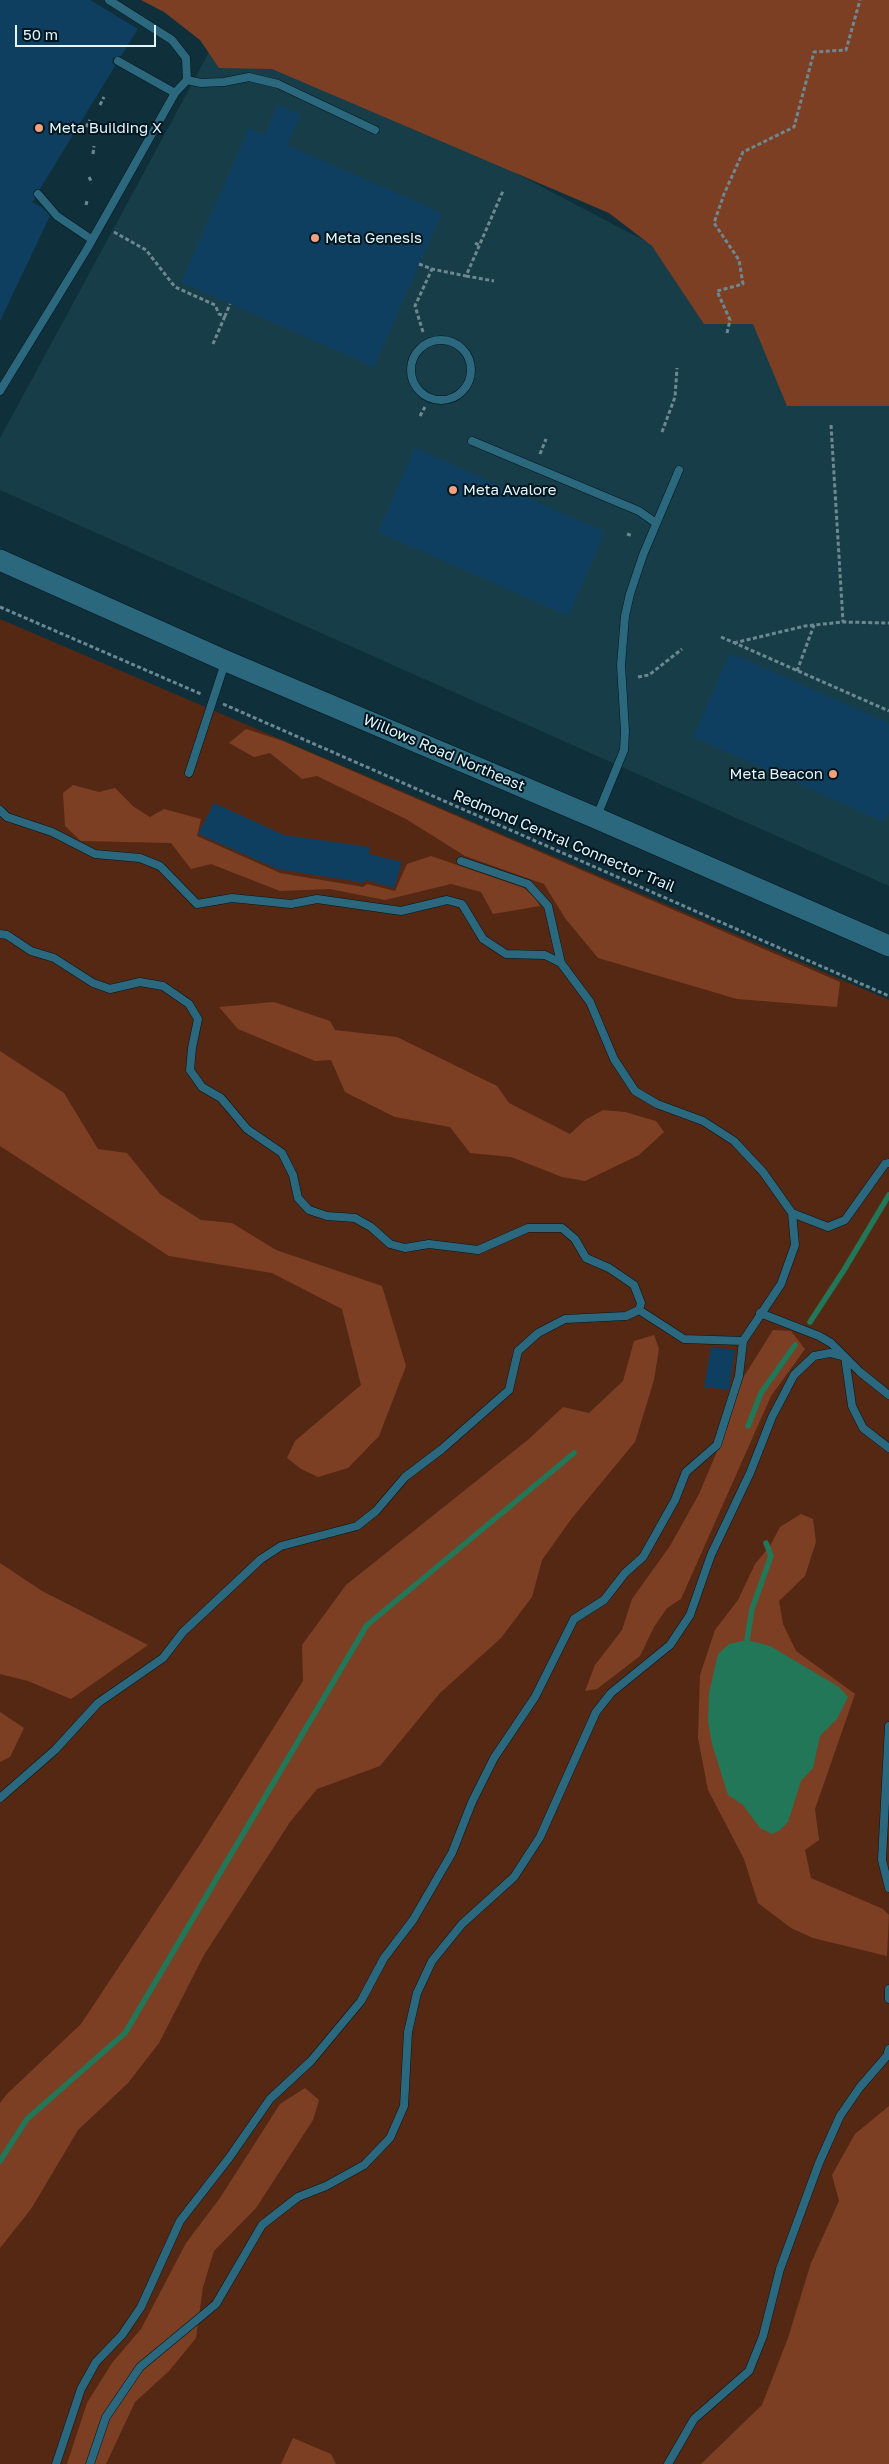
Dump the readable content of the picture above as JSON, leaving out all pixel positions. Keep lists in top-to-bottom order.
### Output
{
  "streets": {
    "main road": ["Willows Road Northeast"],
    "path": ["Redmond Central Connector Trail"]
  },
  "places": [
    "Meta Building X",
    "Meta Genesis",
    "Meta Avalore",
    "Meta Beacon"
  ],
  "scale_bar": "50 m"
}
